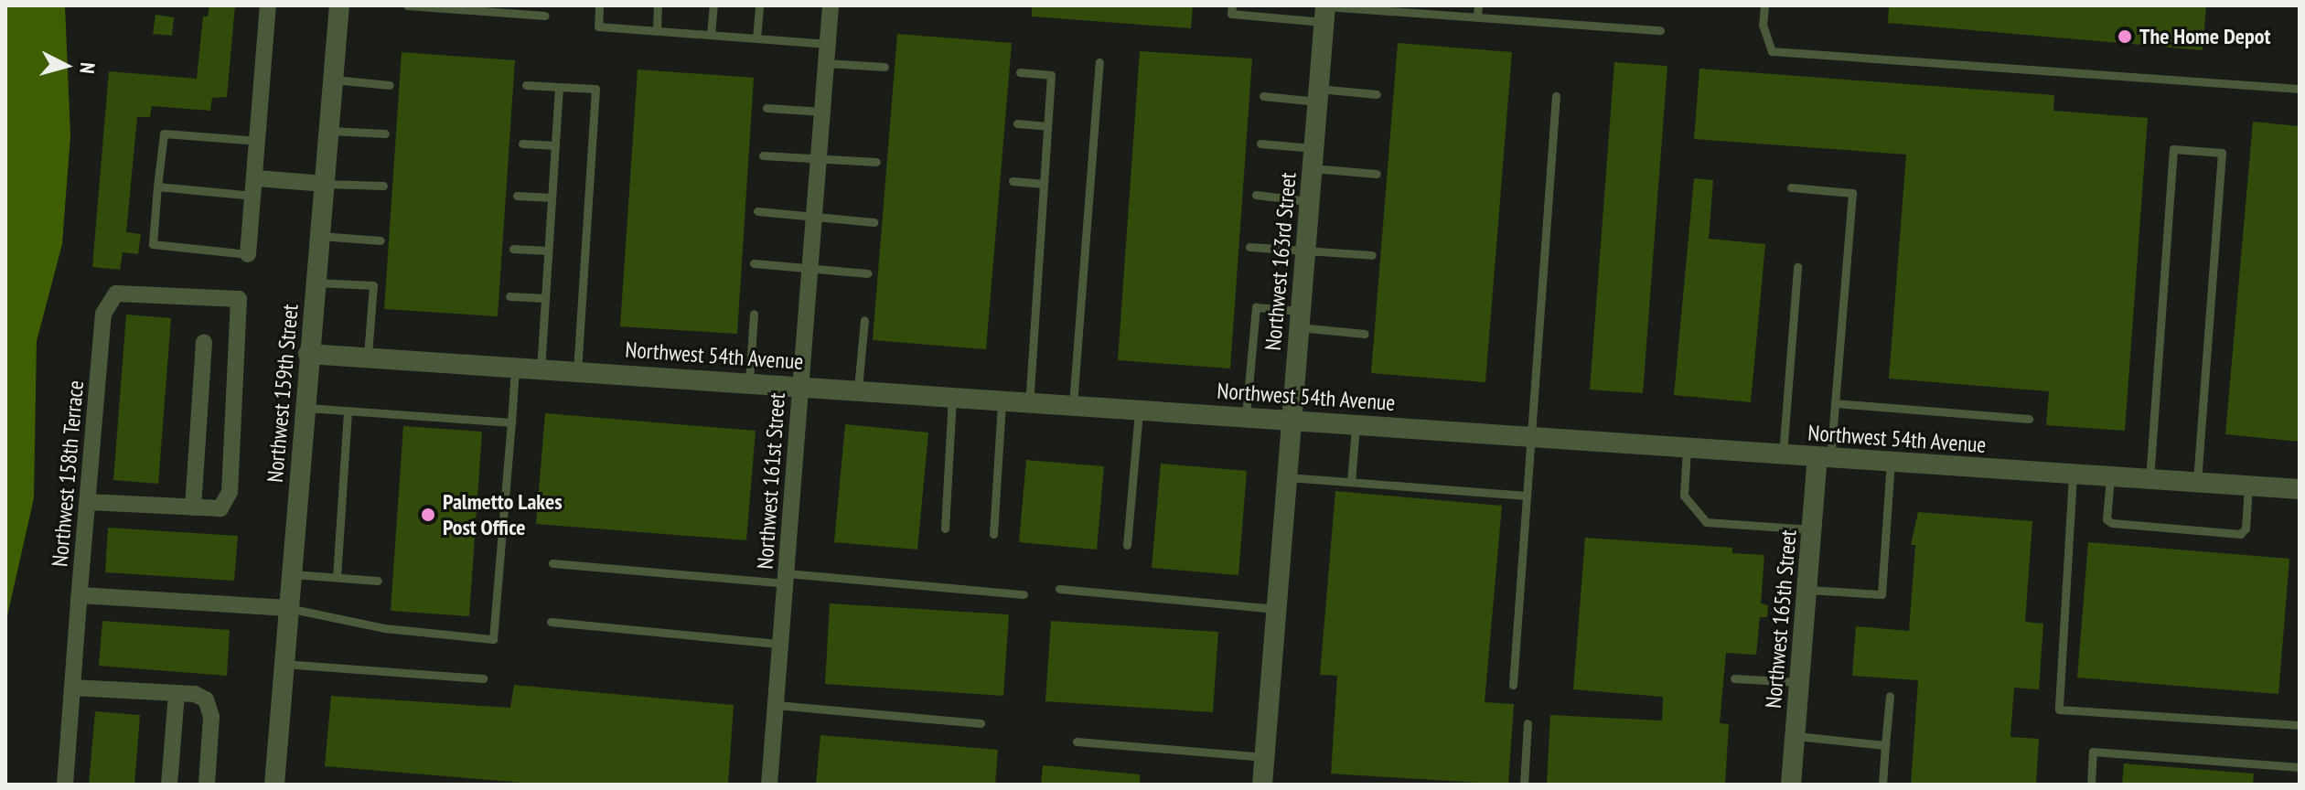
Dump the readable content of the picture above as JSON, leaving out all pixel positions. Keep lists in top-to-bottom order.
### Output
{
  "streets": {
    "street": [
      "Northwest 163rd Street",
      "Northwest 54th Avenue",
      "Northwest 159th Street",
      "Northwest 158th Terrace",
      "Northwest 161st Street",
      "Northwest 165th Street"
    ]
  },
  "crossings": [
    ["Northwest 163rd Street", "Northwest 54th Avenue"],
    ["Northwest 54th Avenue", "Northwest 159th Street"],
    ["Northwest 54th Avenue", "Northwest 161st Street"],
    ["Northwest 54th Avenue", "Northwest 165th Street"]
  ],
  "places": ["The Home Depot", "Palmetto Lakes Post Office"],
  "north": "right"
}
